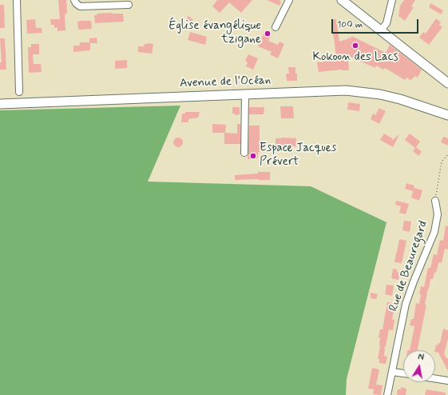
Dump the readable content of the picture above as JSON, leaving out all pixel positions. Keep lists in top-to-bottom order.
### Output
{
  "streets": {
    "main road": ["Avenue de l'Océan"],
    "street": ["Rue de Beauregard"]
  },
  "places": ["Église évangélique tzigane", "Kokoon des Lacs", "Espace Jacques Prévert"],
  "scale_bar": "100 m",
  "north": "top"
}
